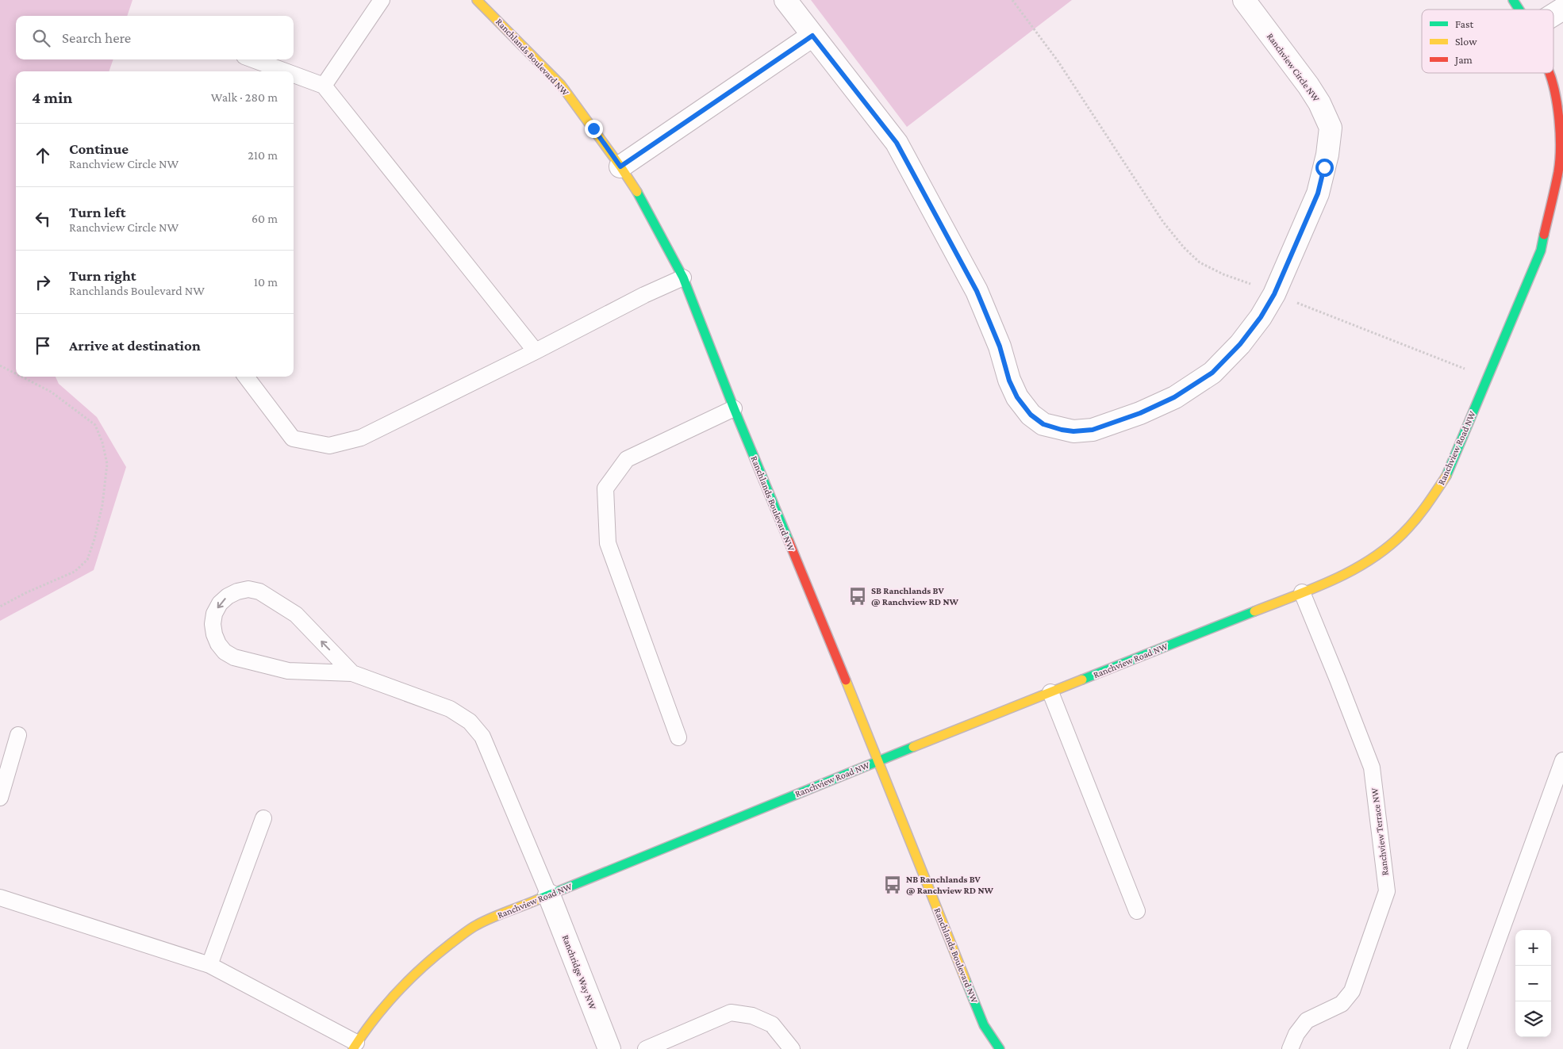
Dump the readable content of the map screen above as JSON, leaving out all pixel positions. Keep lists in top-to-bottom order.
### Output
{
  "streets": {
    "street": [
      "Ranchlands Boulevard NW",
      "Ranchview Circle NW",
      "Ranchview Road NW",
      "Ranchridge Way NW"
    ],
    "lane": ["Ranchview Terrace NW"]
  },
  "crossings": [
    ["Ranchlands Boulevard NW", "Ranchview Road NW"],
    ["Ranchview Road NW", "Ranchview Terrace NW"],
    ["Ranchview Road NW", "Ranchridge Way NW"]
  ],
  "places": {
    "bus stop": ["SB Ranchlands BV @ Ranchview RD NW", "NB Ranchlands BV @ Ranchview RD NW"]
  },
  "legend": ["Fast", "Slow", "Jam"],
  "page": {
    "search": "Search here",
    "heading": ["4 min", "Walk · 280 m"],
    "list": [
      ["Continue", "Ranchview Circle NW", "210 m"],
      ["Turn left", "Ranchview Circle NW", "60 m"],
      ["Turn right", "Ranchlands Boulevard NW", "10 m"],
      "Arrive at destination"
    ],
    "map_buttons": ["+", "−"]
  }
}
